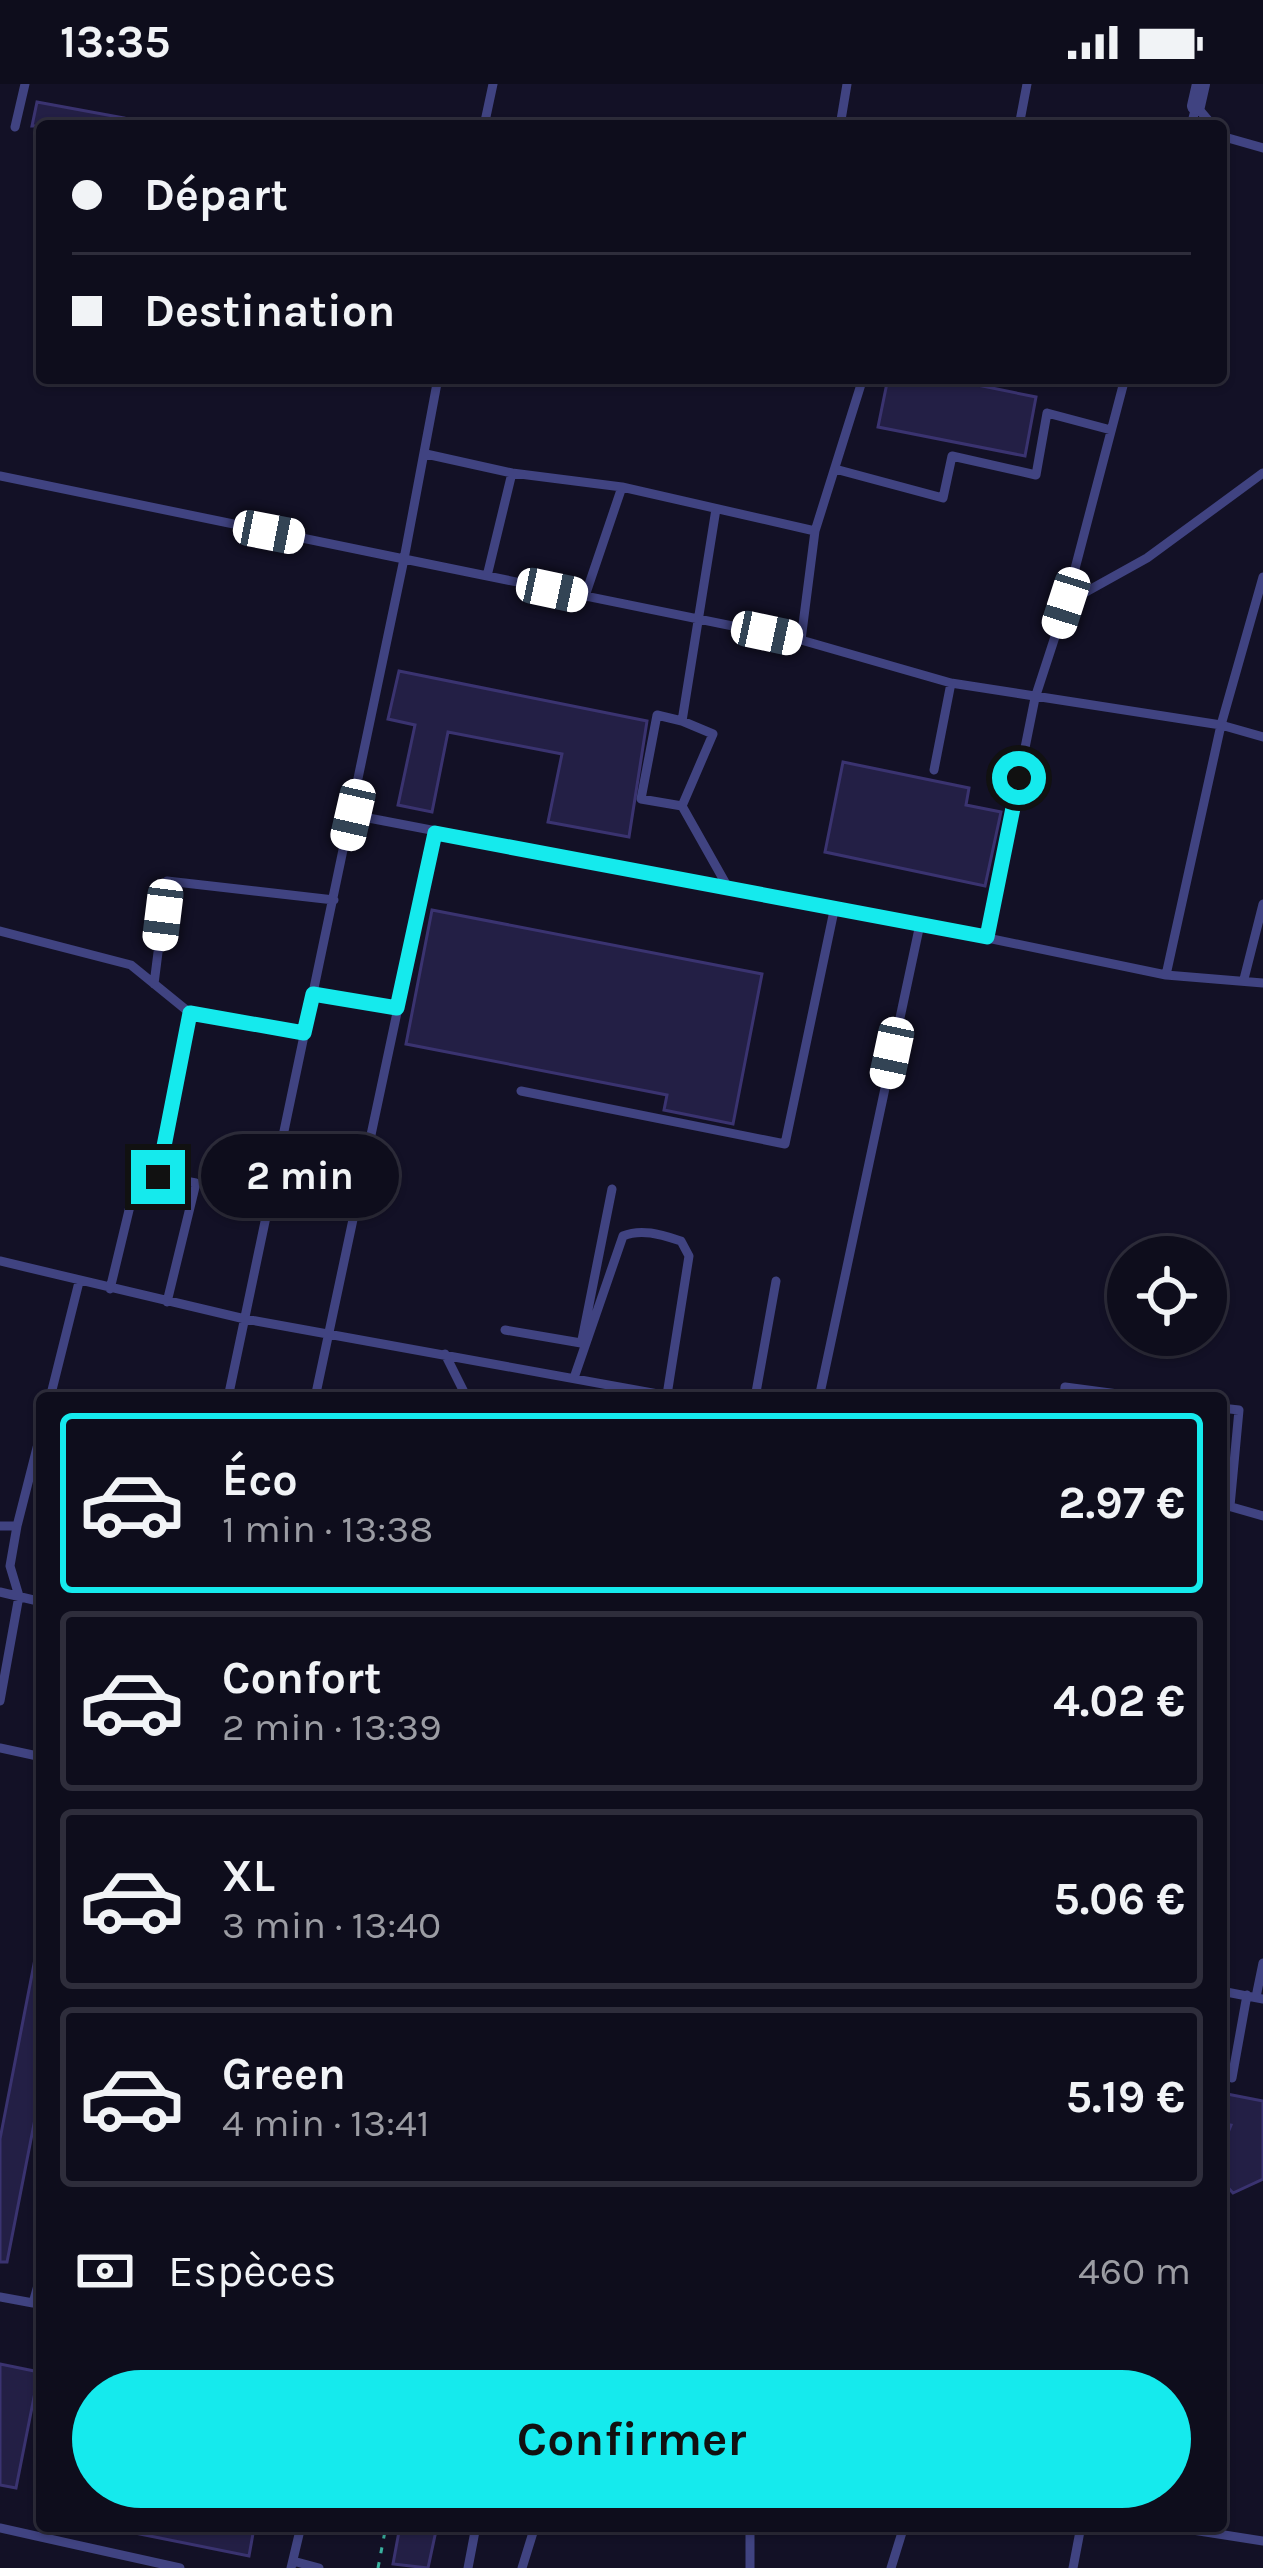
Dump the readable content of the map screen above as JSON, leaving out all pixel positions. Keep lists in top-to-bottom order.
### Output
{
  "page": {
    "status": "13:35",
    "banner": ["Départ", "Destination"],
    "bubble": "2 min",
    "list": [
      {
        "name": "Éco",
        "note": "1 min · 13:38",
        "value": "2.97 €"
      },
      {
        "name": "Confort",
        "note": "2 min · 13:39",
        "value": "4.02 €"
      },
      {
        "name": "XL",
        "note": "3 min · 13:40",
        "value": "5.06 €"
      },
      {
        "name": "Green",
        "note": "4 min · 13:41",
        "value": "5.19 €"
      }
    ],
    "pay": ["Espèces", "460 m"],
    "buttons": "Confirmer"
  }
}
